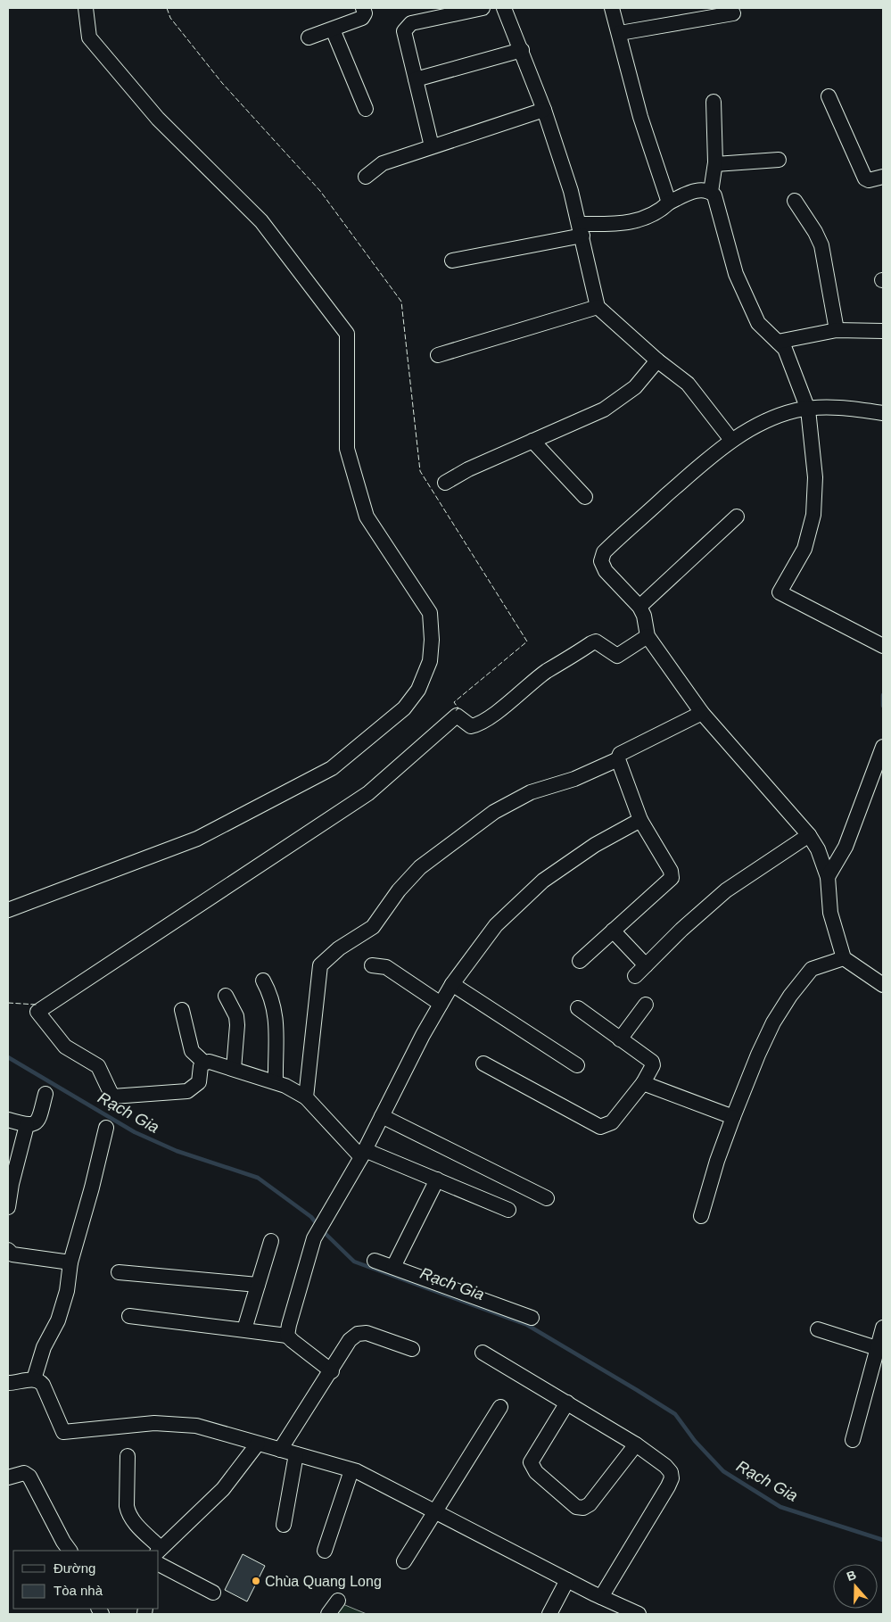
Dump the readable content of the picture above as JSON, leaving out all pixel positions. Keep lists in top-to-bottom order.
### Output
{
  "water": ["Rạch Gia"],
  "places": ["Chùa Quang Long"],
  "legend": ["Đường", "Tòa nhà"],
  "north": "top"
}
